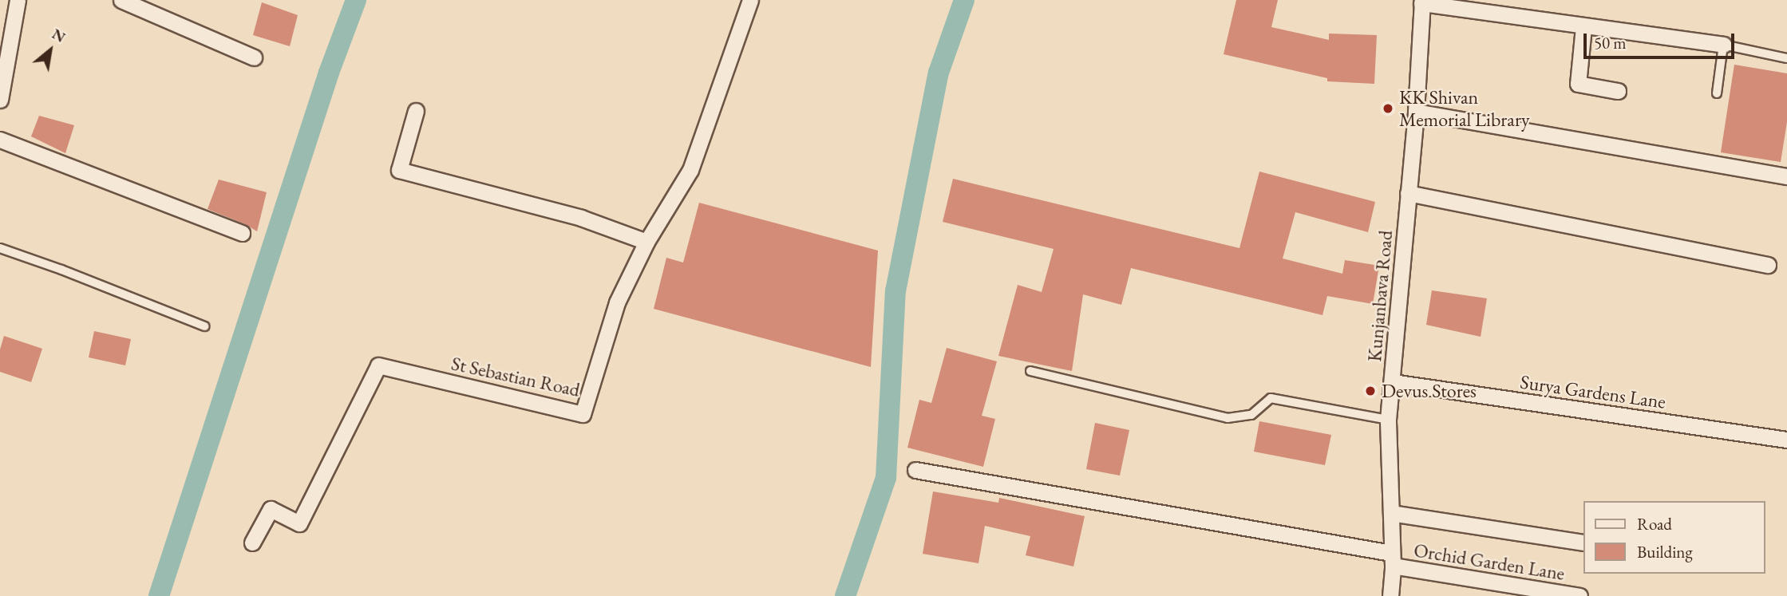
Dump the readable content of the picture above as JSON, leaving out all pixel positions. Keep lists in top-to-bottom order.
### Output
{
  "streets": {
    "street": [
      "Kunjanbava Road",
      "St Sebastian Road",
      "Surya Gardens Lane",
      "Orchid Garden Lane"
    ]
  },
  "crossings": [
    ["Kunjanbava Road", "Surya Gardens Lane"],
    ["Kunjanbava Road", "Orchid Garden Lane"]
  ],
  "places": ["KK Shivan Memorial Library", "Devus Stores"],
  "legend": ["Road", "Building"],
  "scale_bar": "50 m",
  "north": "top right"
}
